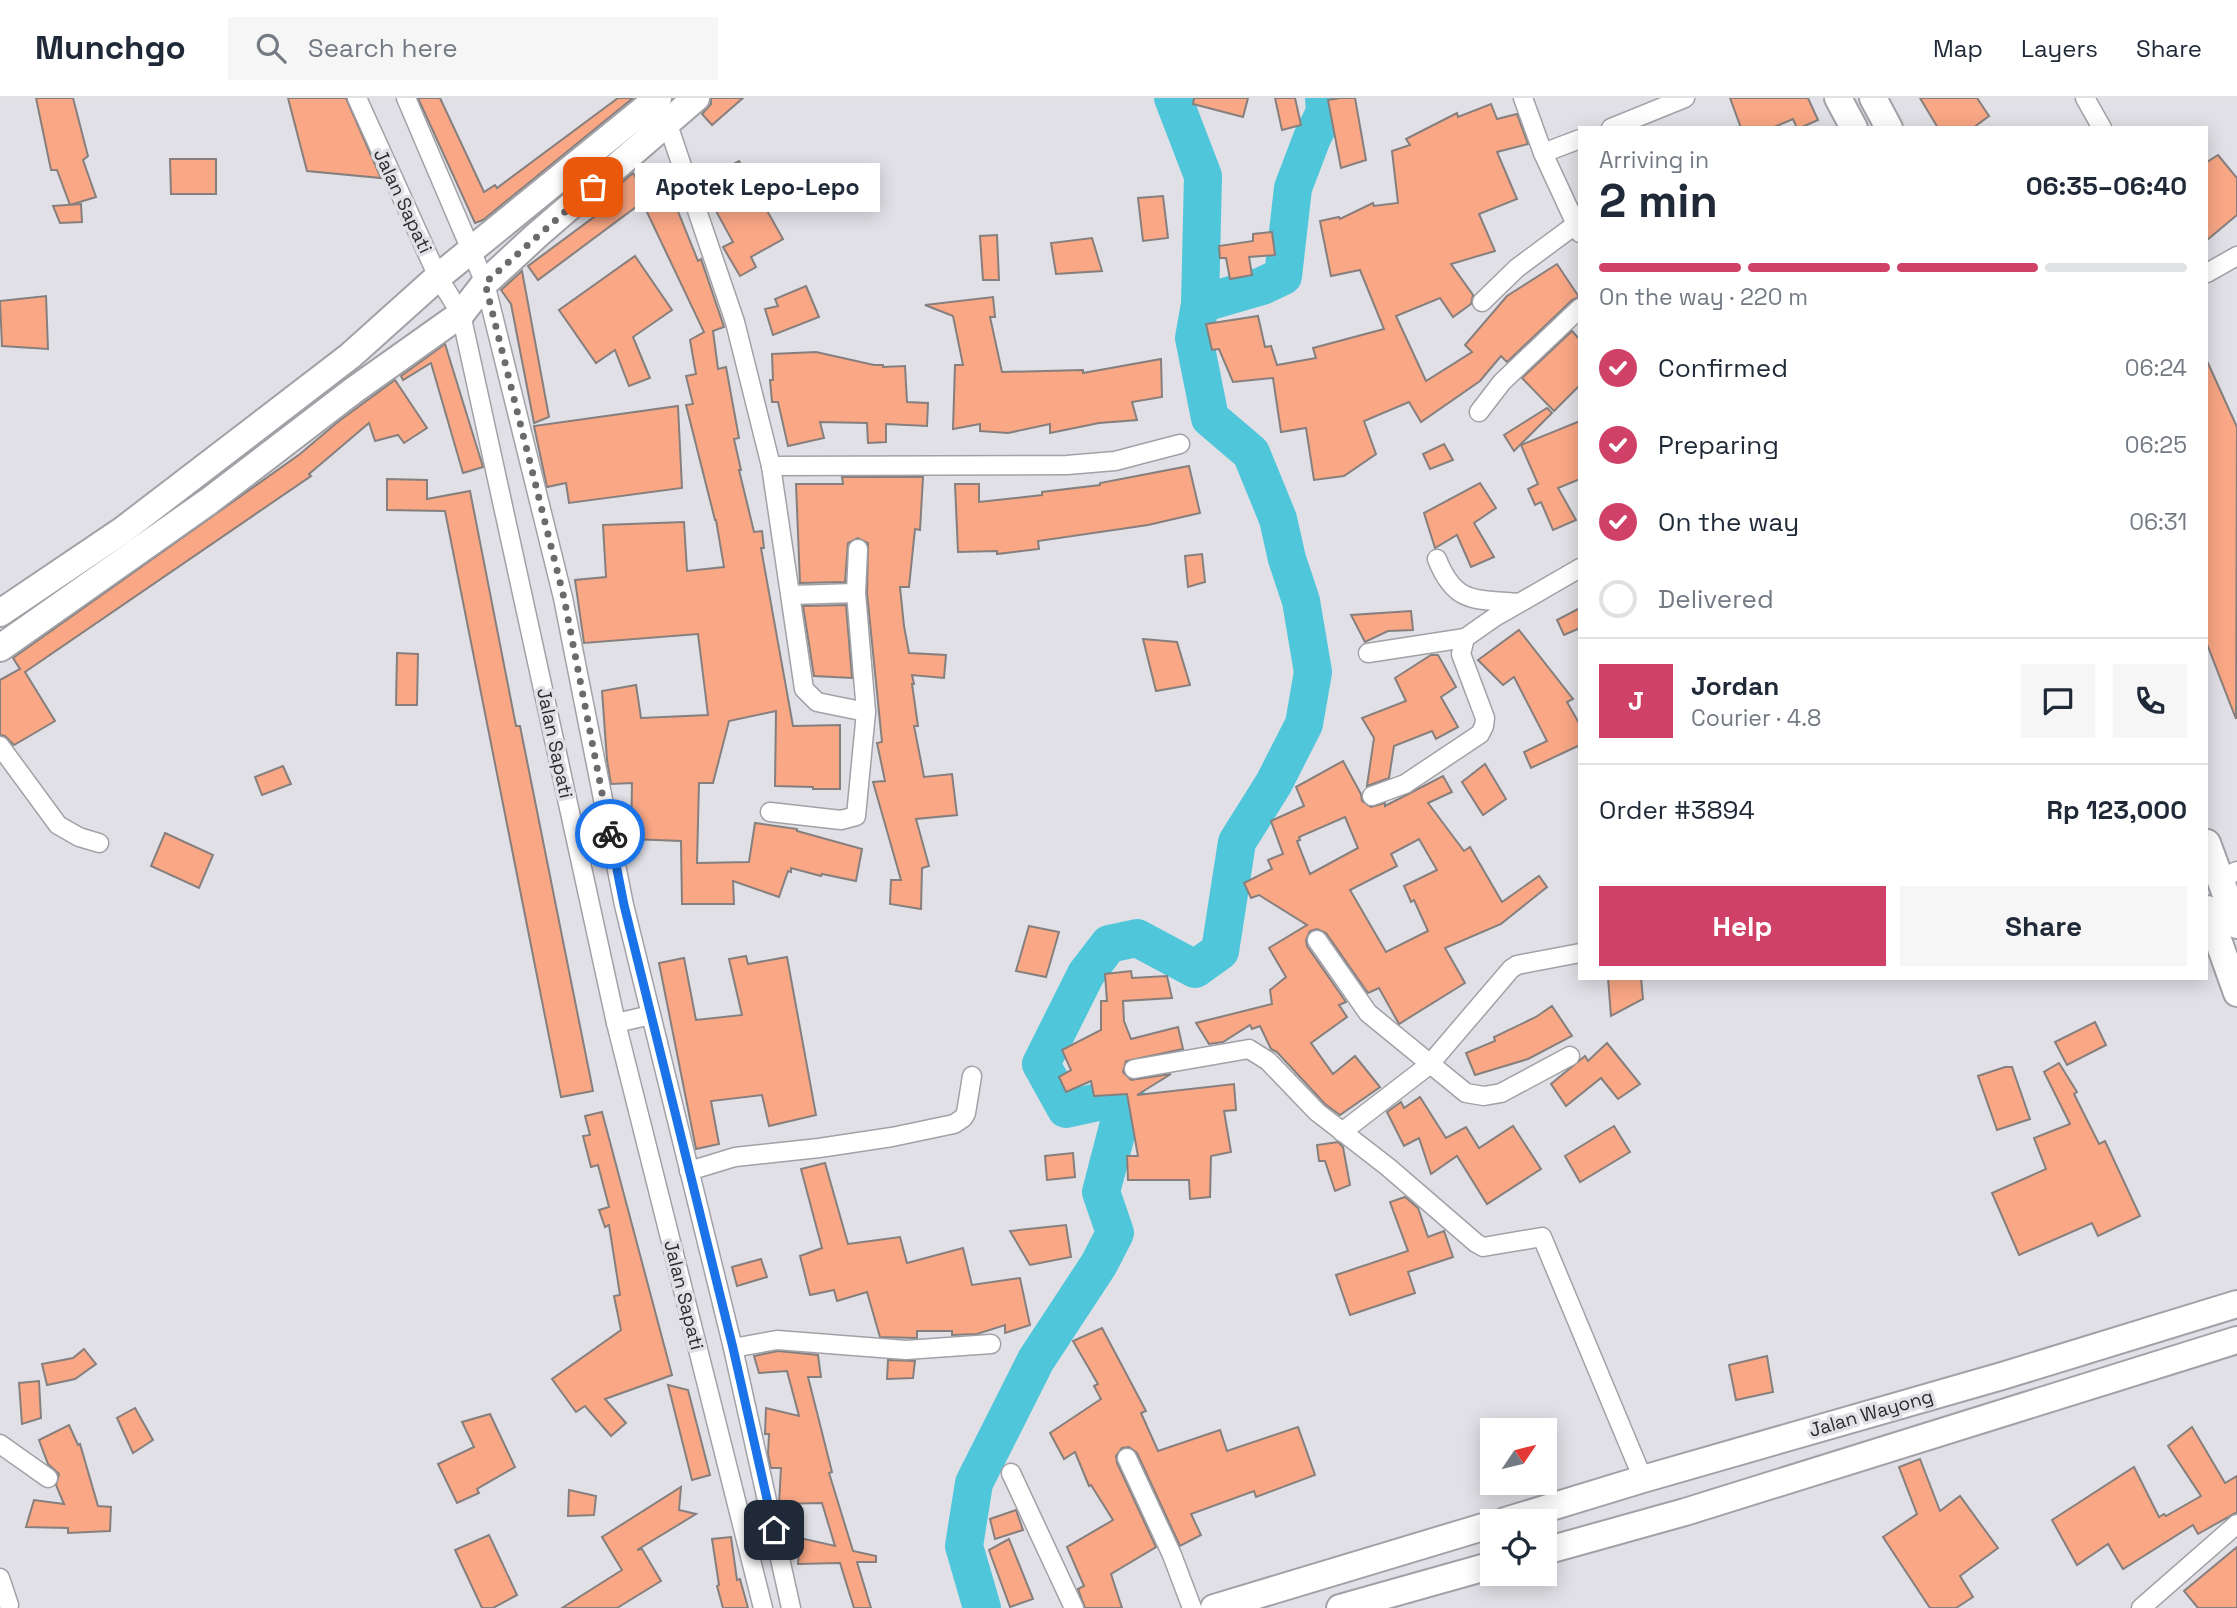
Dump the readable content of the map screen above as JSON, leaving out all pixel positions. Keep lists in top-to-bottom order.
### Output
{
  "streets": {
    "main road": ["Jalan Wayong"],
    "street": ["Jalan Sapati"]
  },
  "places": ["Apotek Lepo-Lepo"],
  "north": "top right",
  "page": {
    "header": "Munchgo",
    "search": "Search here",
    "nav": ["Map", "Layers", "Share"],
    "heading": ["2 min", "Arriving in", "06:35–06:40"],
    "panel": [
      "Jordan",
      "Courier · 4.8",
      "Order #3894",
      "Rp 123,000"
    ],
    "bubble": "Apotek Lepo-Lepo",
    "bar": "On the way · 220 m",
    "list": [
      ["Confirmed", "06:24"],
      ["Preparing", "06:25"],
      ["On the way", "06:31"],
      "Delivered"
    ],
    "round": "J",
    "buttons": ["Help", "Share"]
  }
}
